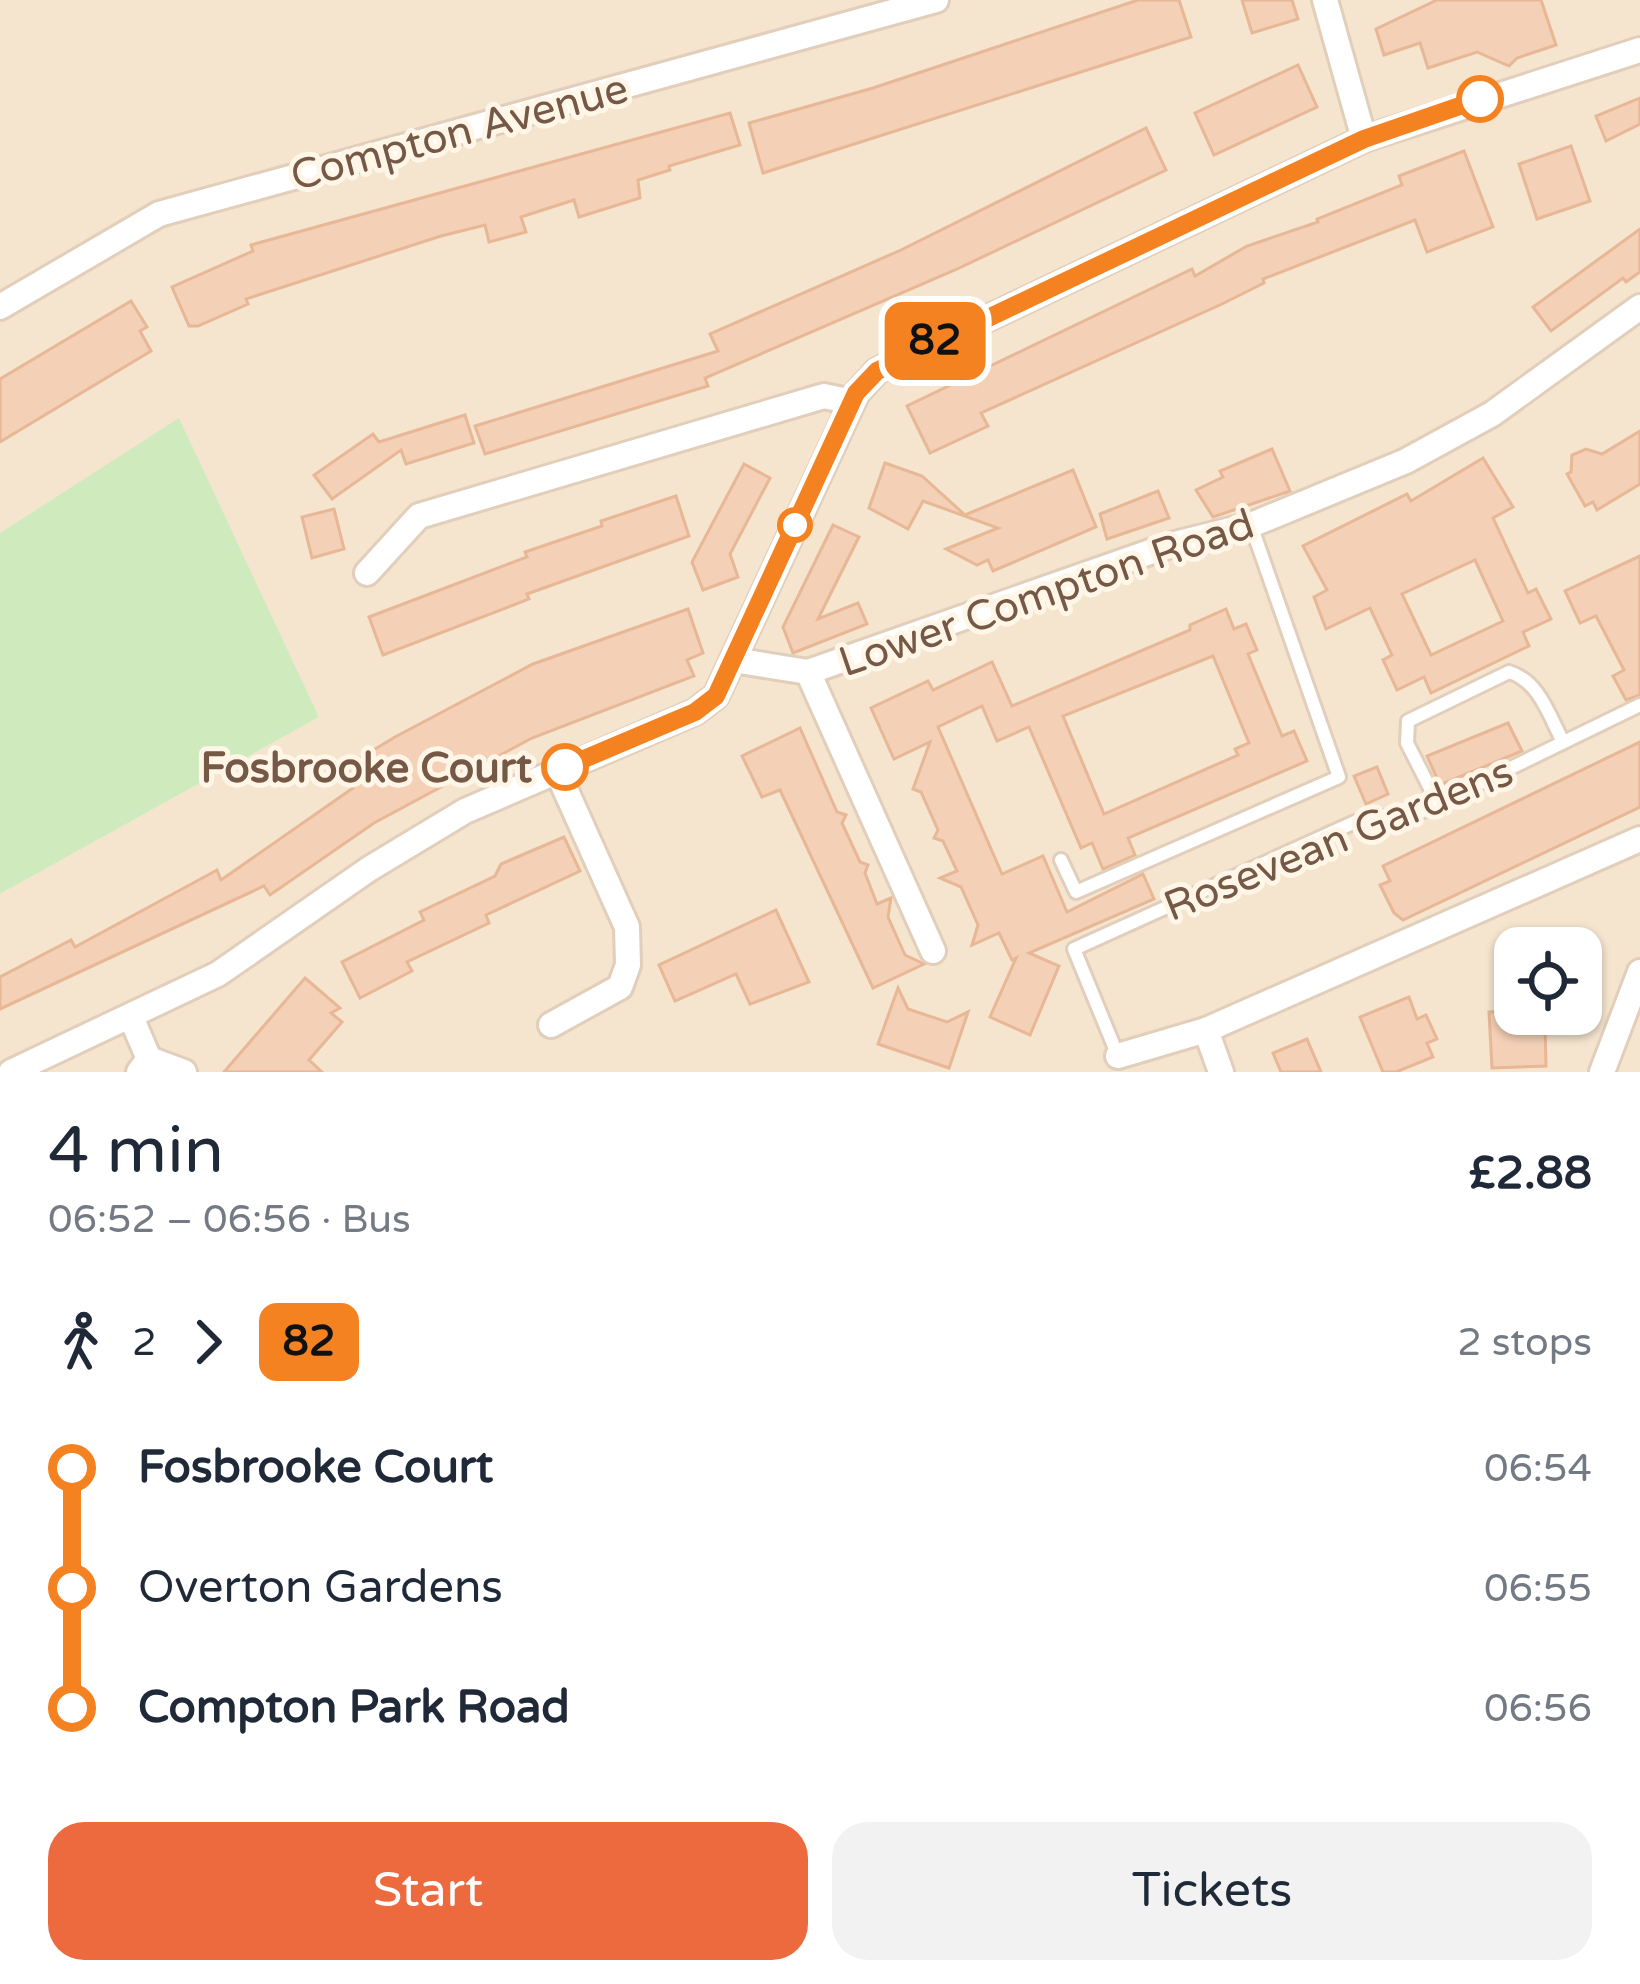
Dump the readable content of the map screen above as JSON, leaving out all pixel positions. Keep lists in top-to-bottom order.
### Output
{
  "streets": {
    "street": ["Compton Avenue", "Lower Compton Road"],
    "lane": ["Rosevean Gardens"]
  },
  "places": ["Fosbrooke Court"],
  "lines": ["bus line 82"],
  "page": {
    "on_map": "82",
    "heading": ["4 min", "06:52 – 06:56 · Bus", "£2.88"],
    "legs": ["2", "82", "2 stops"],
    "list": [
      {
        "name": "Fosbrooke Court",
        "value": "06:54"
      },
      {
        "name": "Overton Gardens",
        "value": "06:55"
      },
      {
        "name": "Compton Park Road",
        "value": "06:56"
      }
    ],
    "buttons": ["Start", "Tickets"]
  }
}
